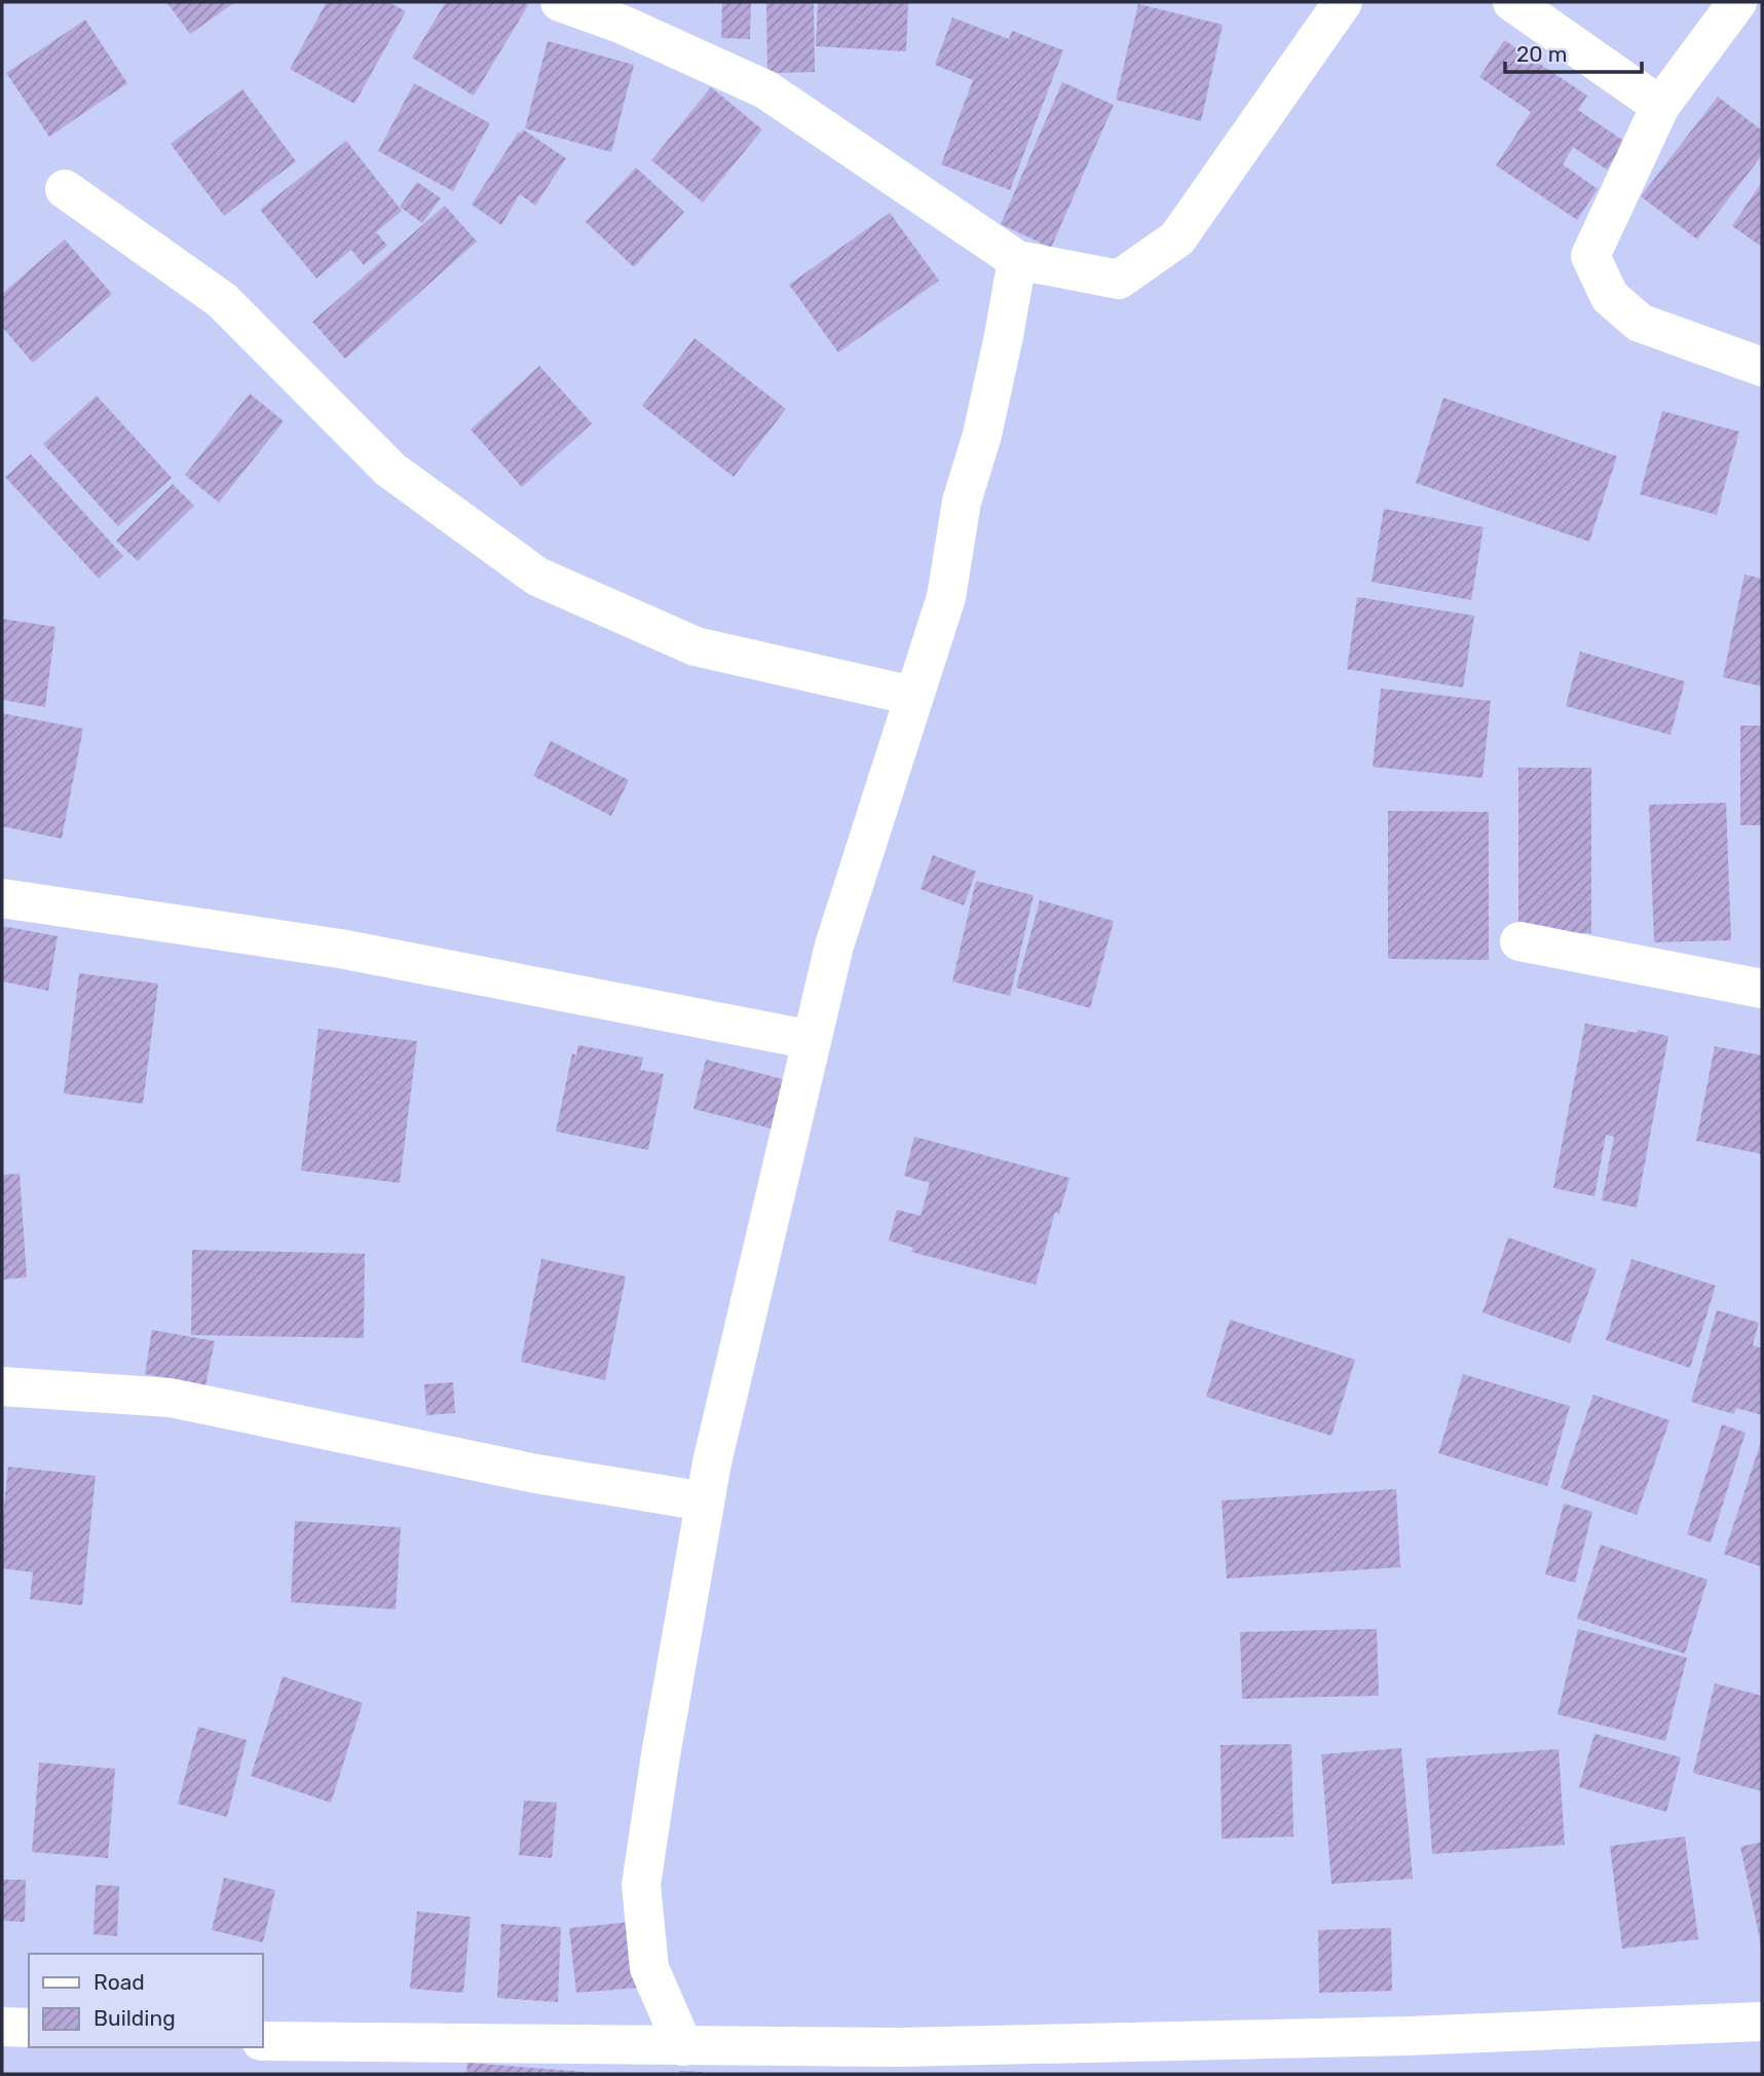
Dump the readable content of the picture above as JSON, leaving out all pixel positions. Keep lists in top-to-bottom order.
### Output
{
  "legend": ["Road", "Building"],
  "scale_bar": "20 m"
}
